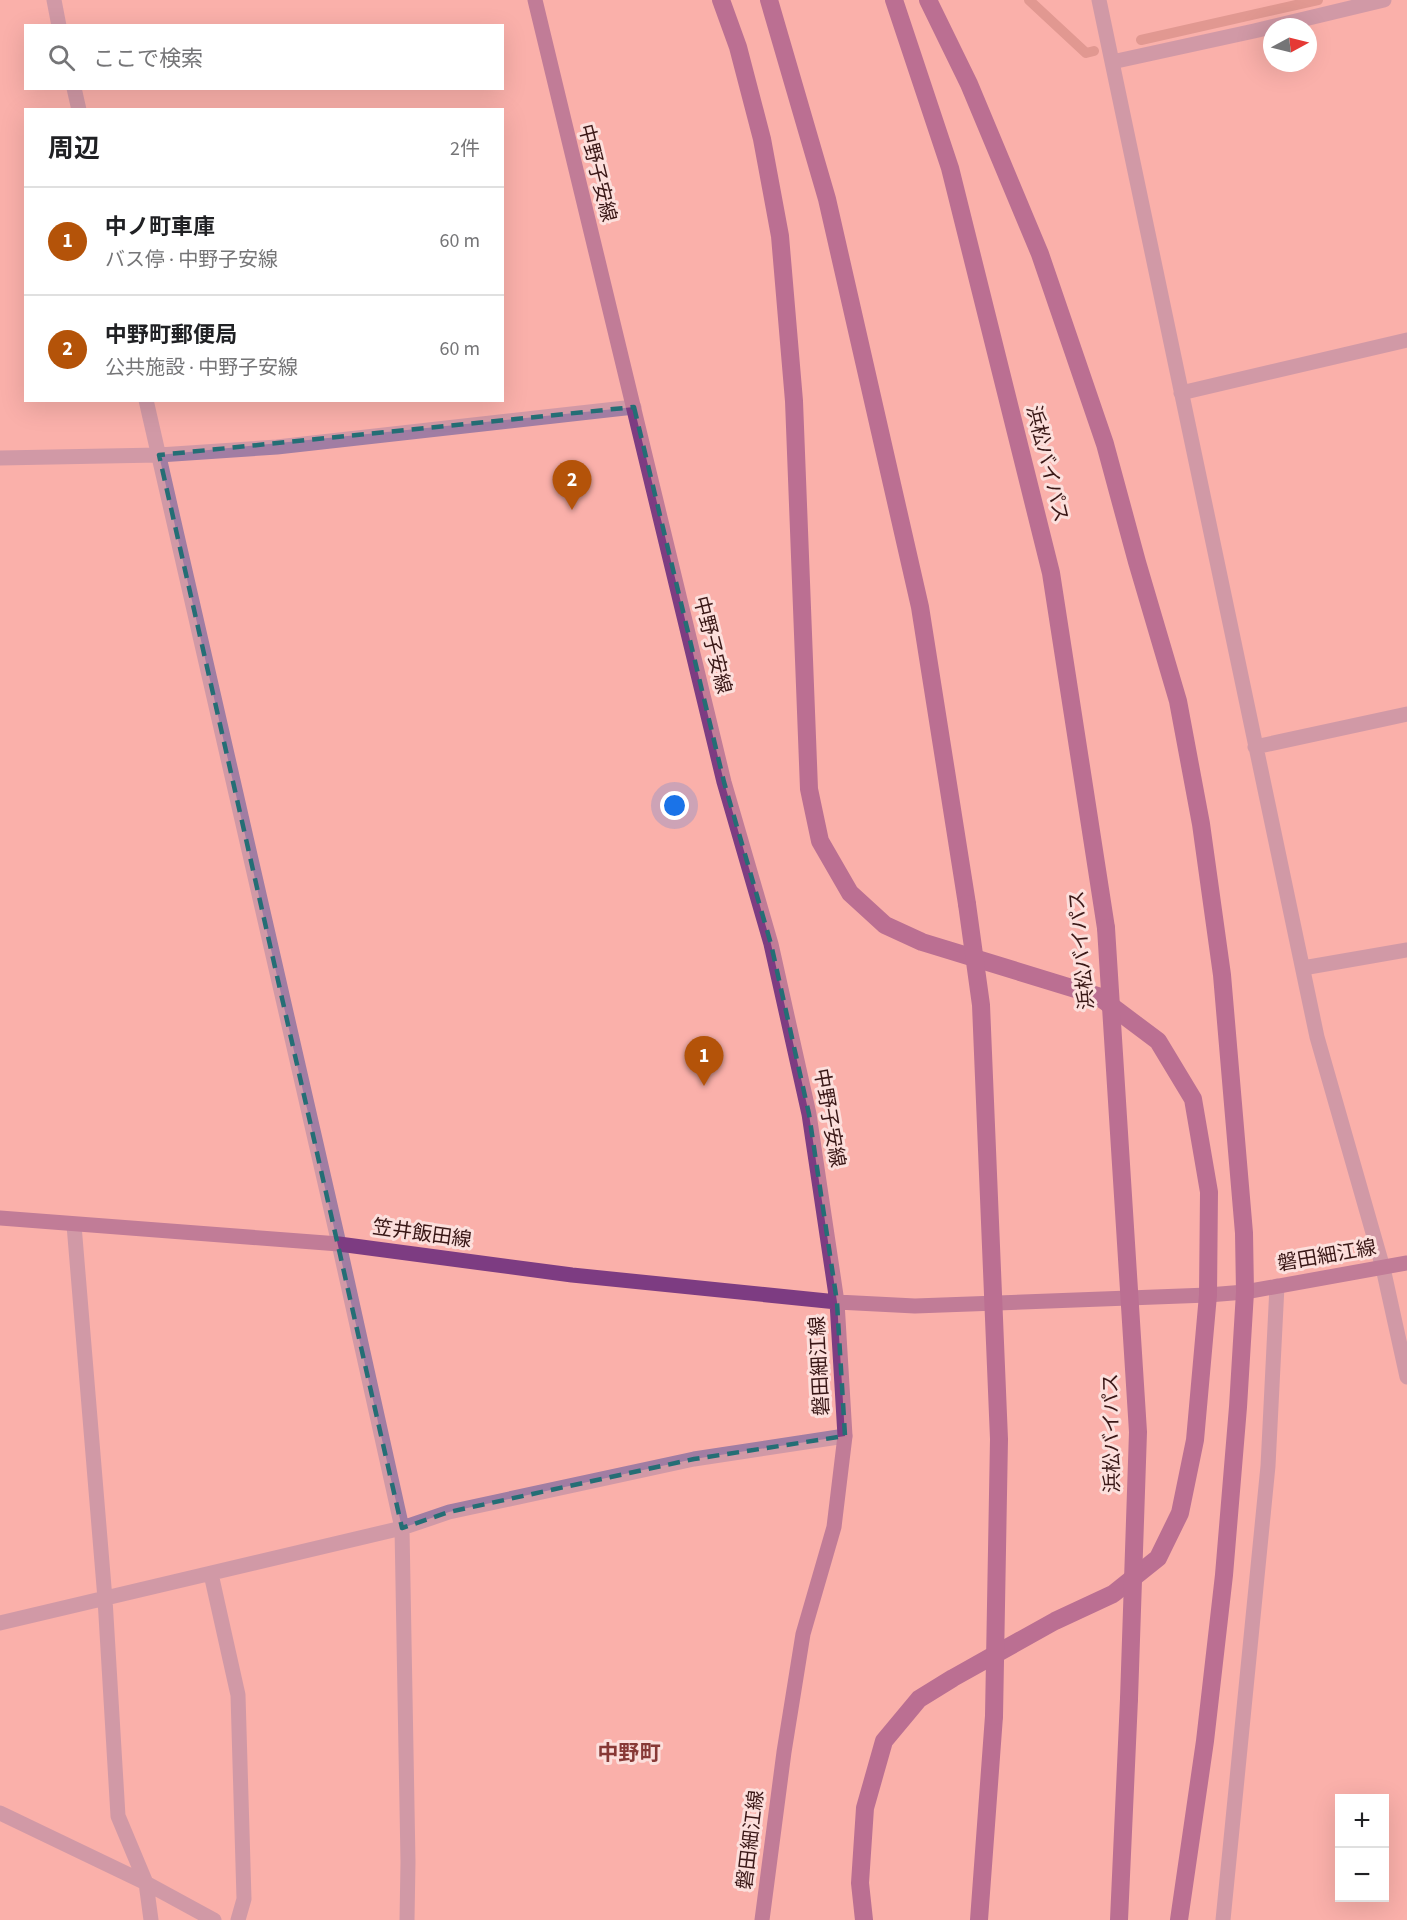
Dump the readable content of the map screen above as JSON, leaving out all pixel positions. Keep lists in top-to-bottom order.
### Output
{
  "streets": {
    "highway": ["浜松バイパス"],
    "main road": ["中野子安線", "笠井飯田線", "磐田細江線"]
  },
  "crossings": [
    ["中野子安線", "笠井飯田線"],
    ["中野子安線", "磐田細江線"],
    ["笠井飯田線", "磐田細江線"]
  ],
  "districts": ["中野町"],
  "north": "right",
  "page": {
    "search": "ここで検索",
    "heading": ["周辺", "2件"],
    "list": [
      {
        "mark": "1",
        "name": "中ノ町車庫",
        "note": "バス停 · 中野子安線",
        "value": "60 m"
      },
      {
        "mark": "2",
        "name": "中野町郵便局",
        "note": "公共施設 · 中野子安線",
        "value": "60 m"
      }
    ],
    "pins": ["2", "1"],
    "map_buttons": ["+", "−"]
  }
}
